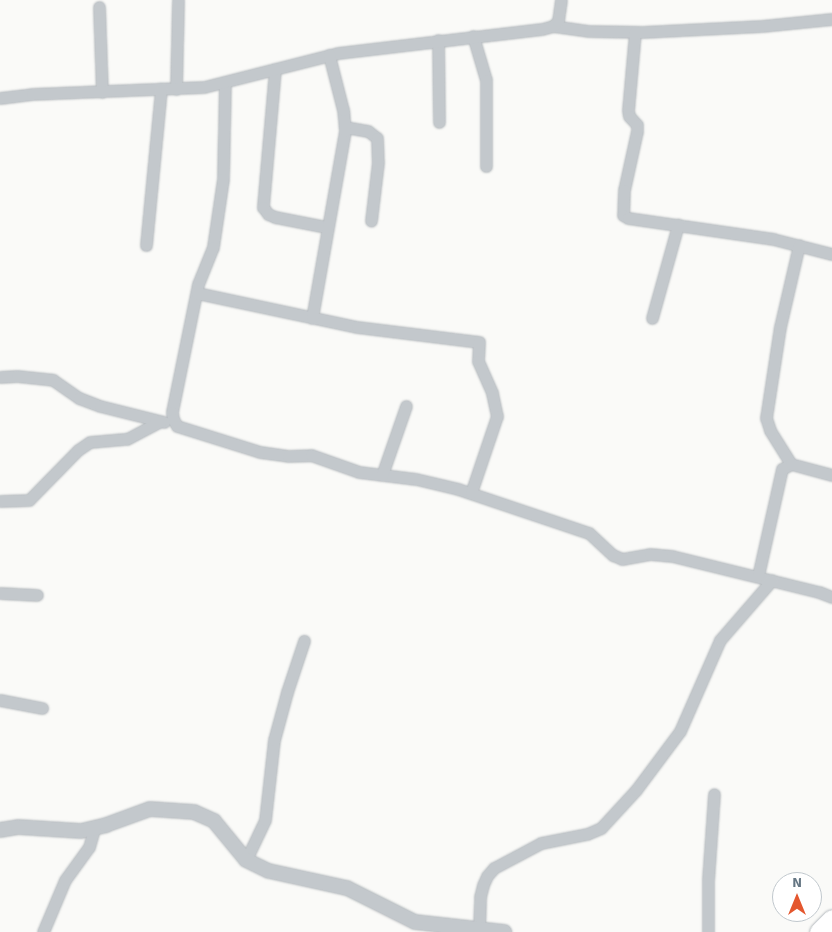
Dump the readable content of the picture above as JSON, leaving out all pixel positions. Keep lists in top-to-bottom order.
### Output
{
  "north": "top"
}
